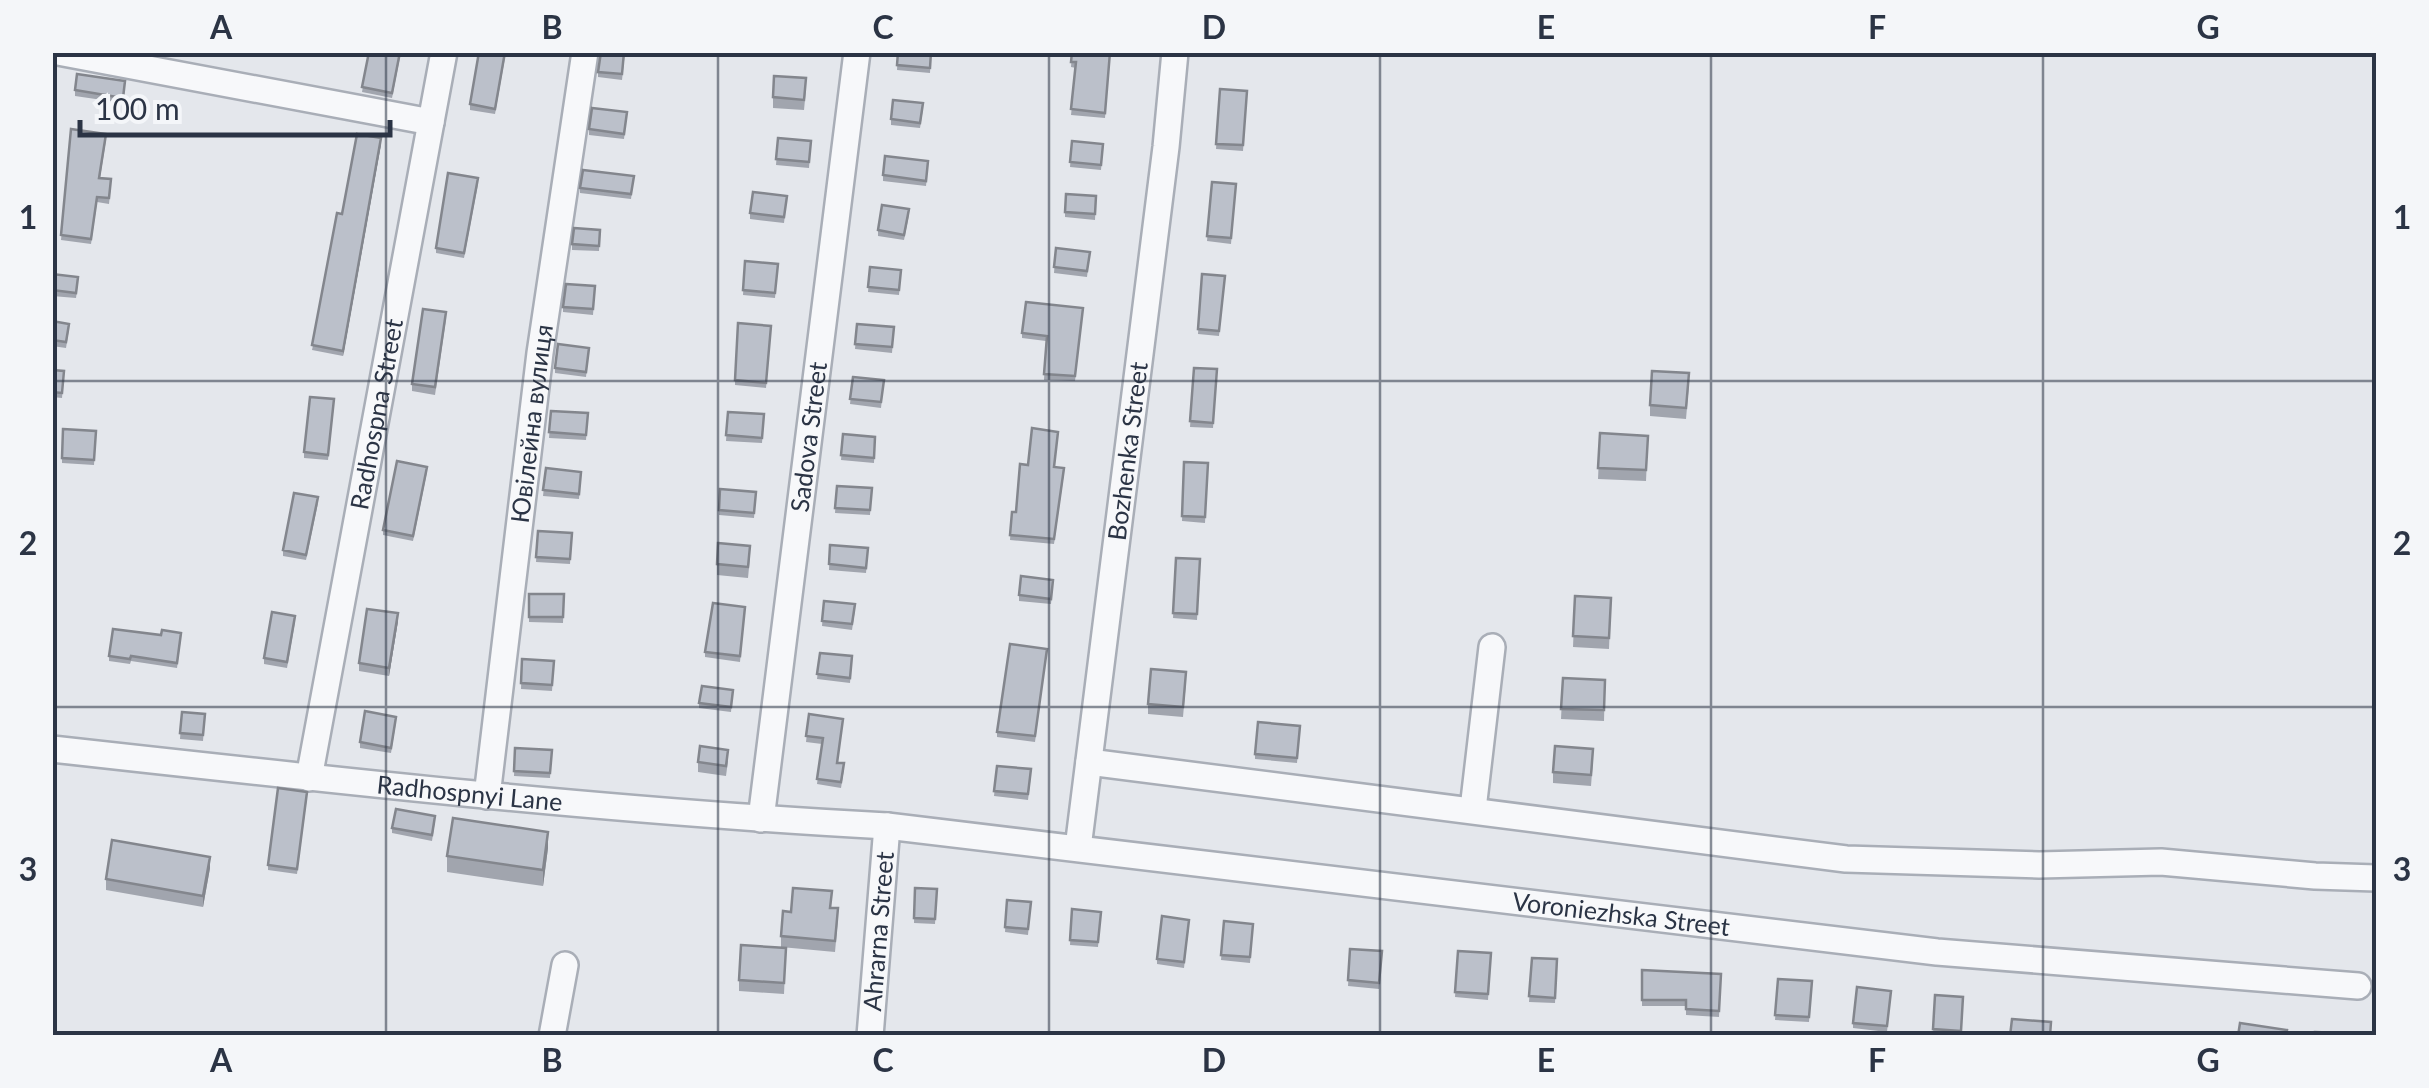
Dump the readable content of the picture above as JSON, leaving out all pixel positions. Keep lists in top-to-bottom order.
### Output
{
  "streets": {
    "street": [
      "Radhospna Street",
      "Ювілейна вулиця",
      "Sadova Street",
      "Bozhenka Street",
      "Radhospnyi Lane",
      "Voroniezhska Street",
      "Ahrarna Street"
    ]
  },
  "crossings": [
    ["Radhospna Street", "Radhospnyi Lane"],
    ["Ювілейна вулиця", "Radhospnyi Lane"],
    ["Sadova Street", "Radhospnyi Lane"],
    ["Bozhenka Street", "Voroniezhska Street"],
    ["Radhospnyi Lane", "Voroniezhska Street"],
    ["Radhospnyi Lane", "Ahrarna Street"],
    ["Voroniezhska Street", "Ahrarna Street"]
  ],
  "scale_bar": "100 m",
  "grid": {
    "columns": [
      "A",
      "B",
      "C",
      "D",
      "E",
      "F",
      "G"
    ],
    "rows": ["1", "2", "3"]
  }
}
